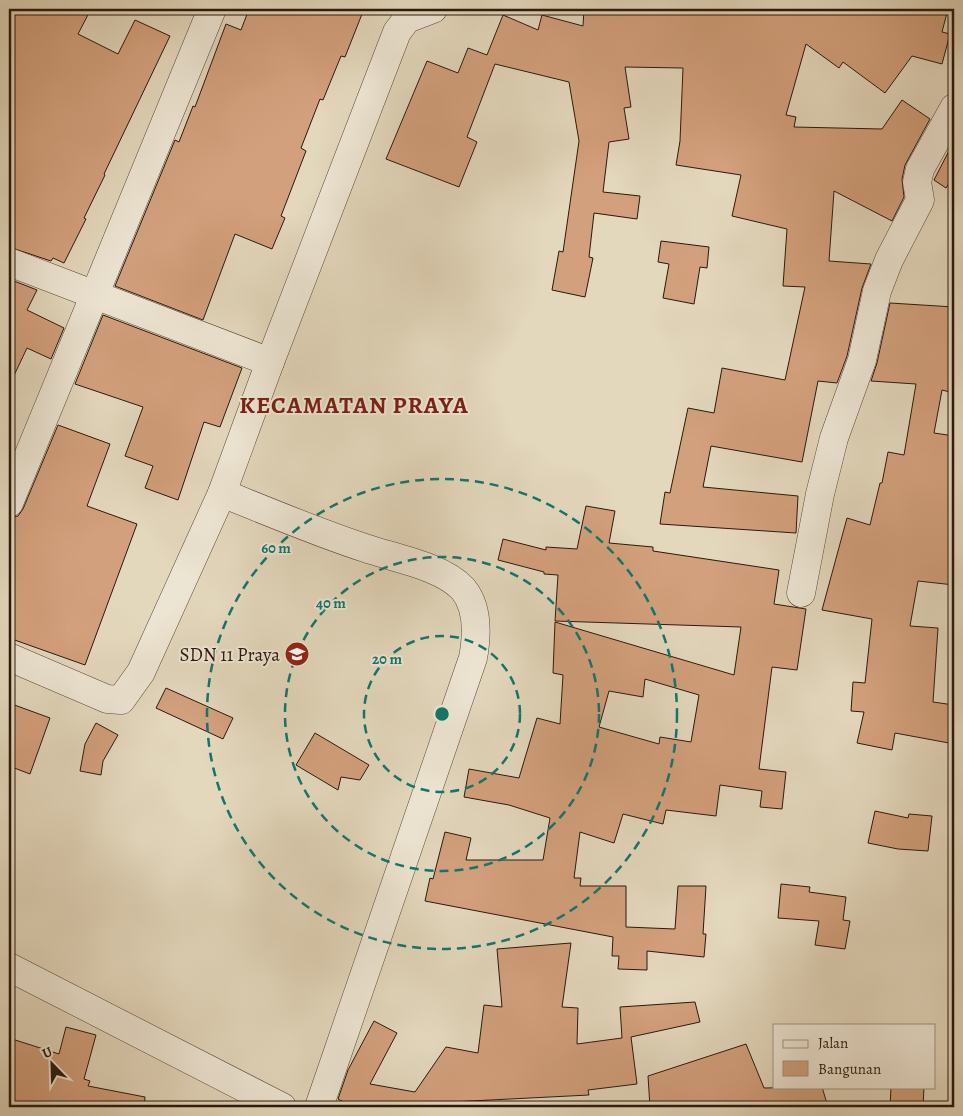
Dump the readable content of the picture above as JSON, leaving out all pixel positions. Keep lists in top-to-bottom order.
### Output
{
  "districts": ["KECAMATAN PRAYA"],
  "places": {
    "school or university": ["SDN 11 Praya"]
  },
  "legend": ["Jalan", "Bangunan"],
  "north": "top left",
  "rings": ["60 m", "40 m", "20 m"]
}
